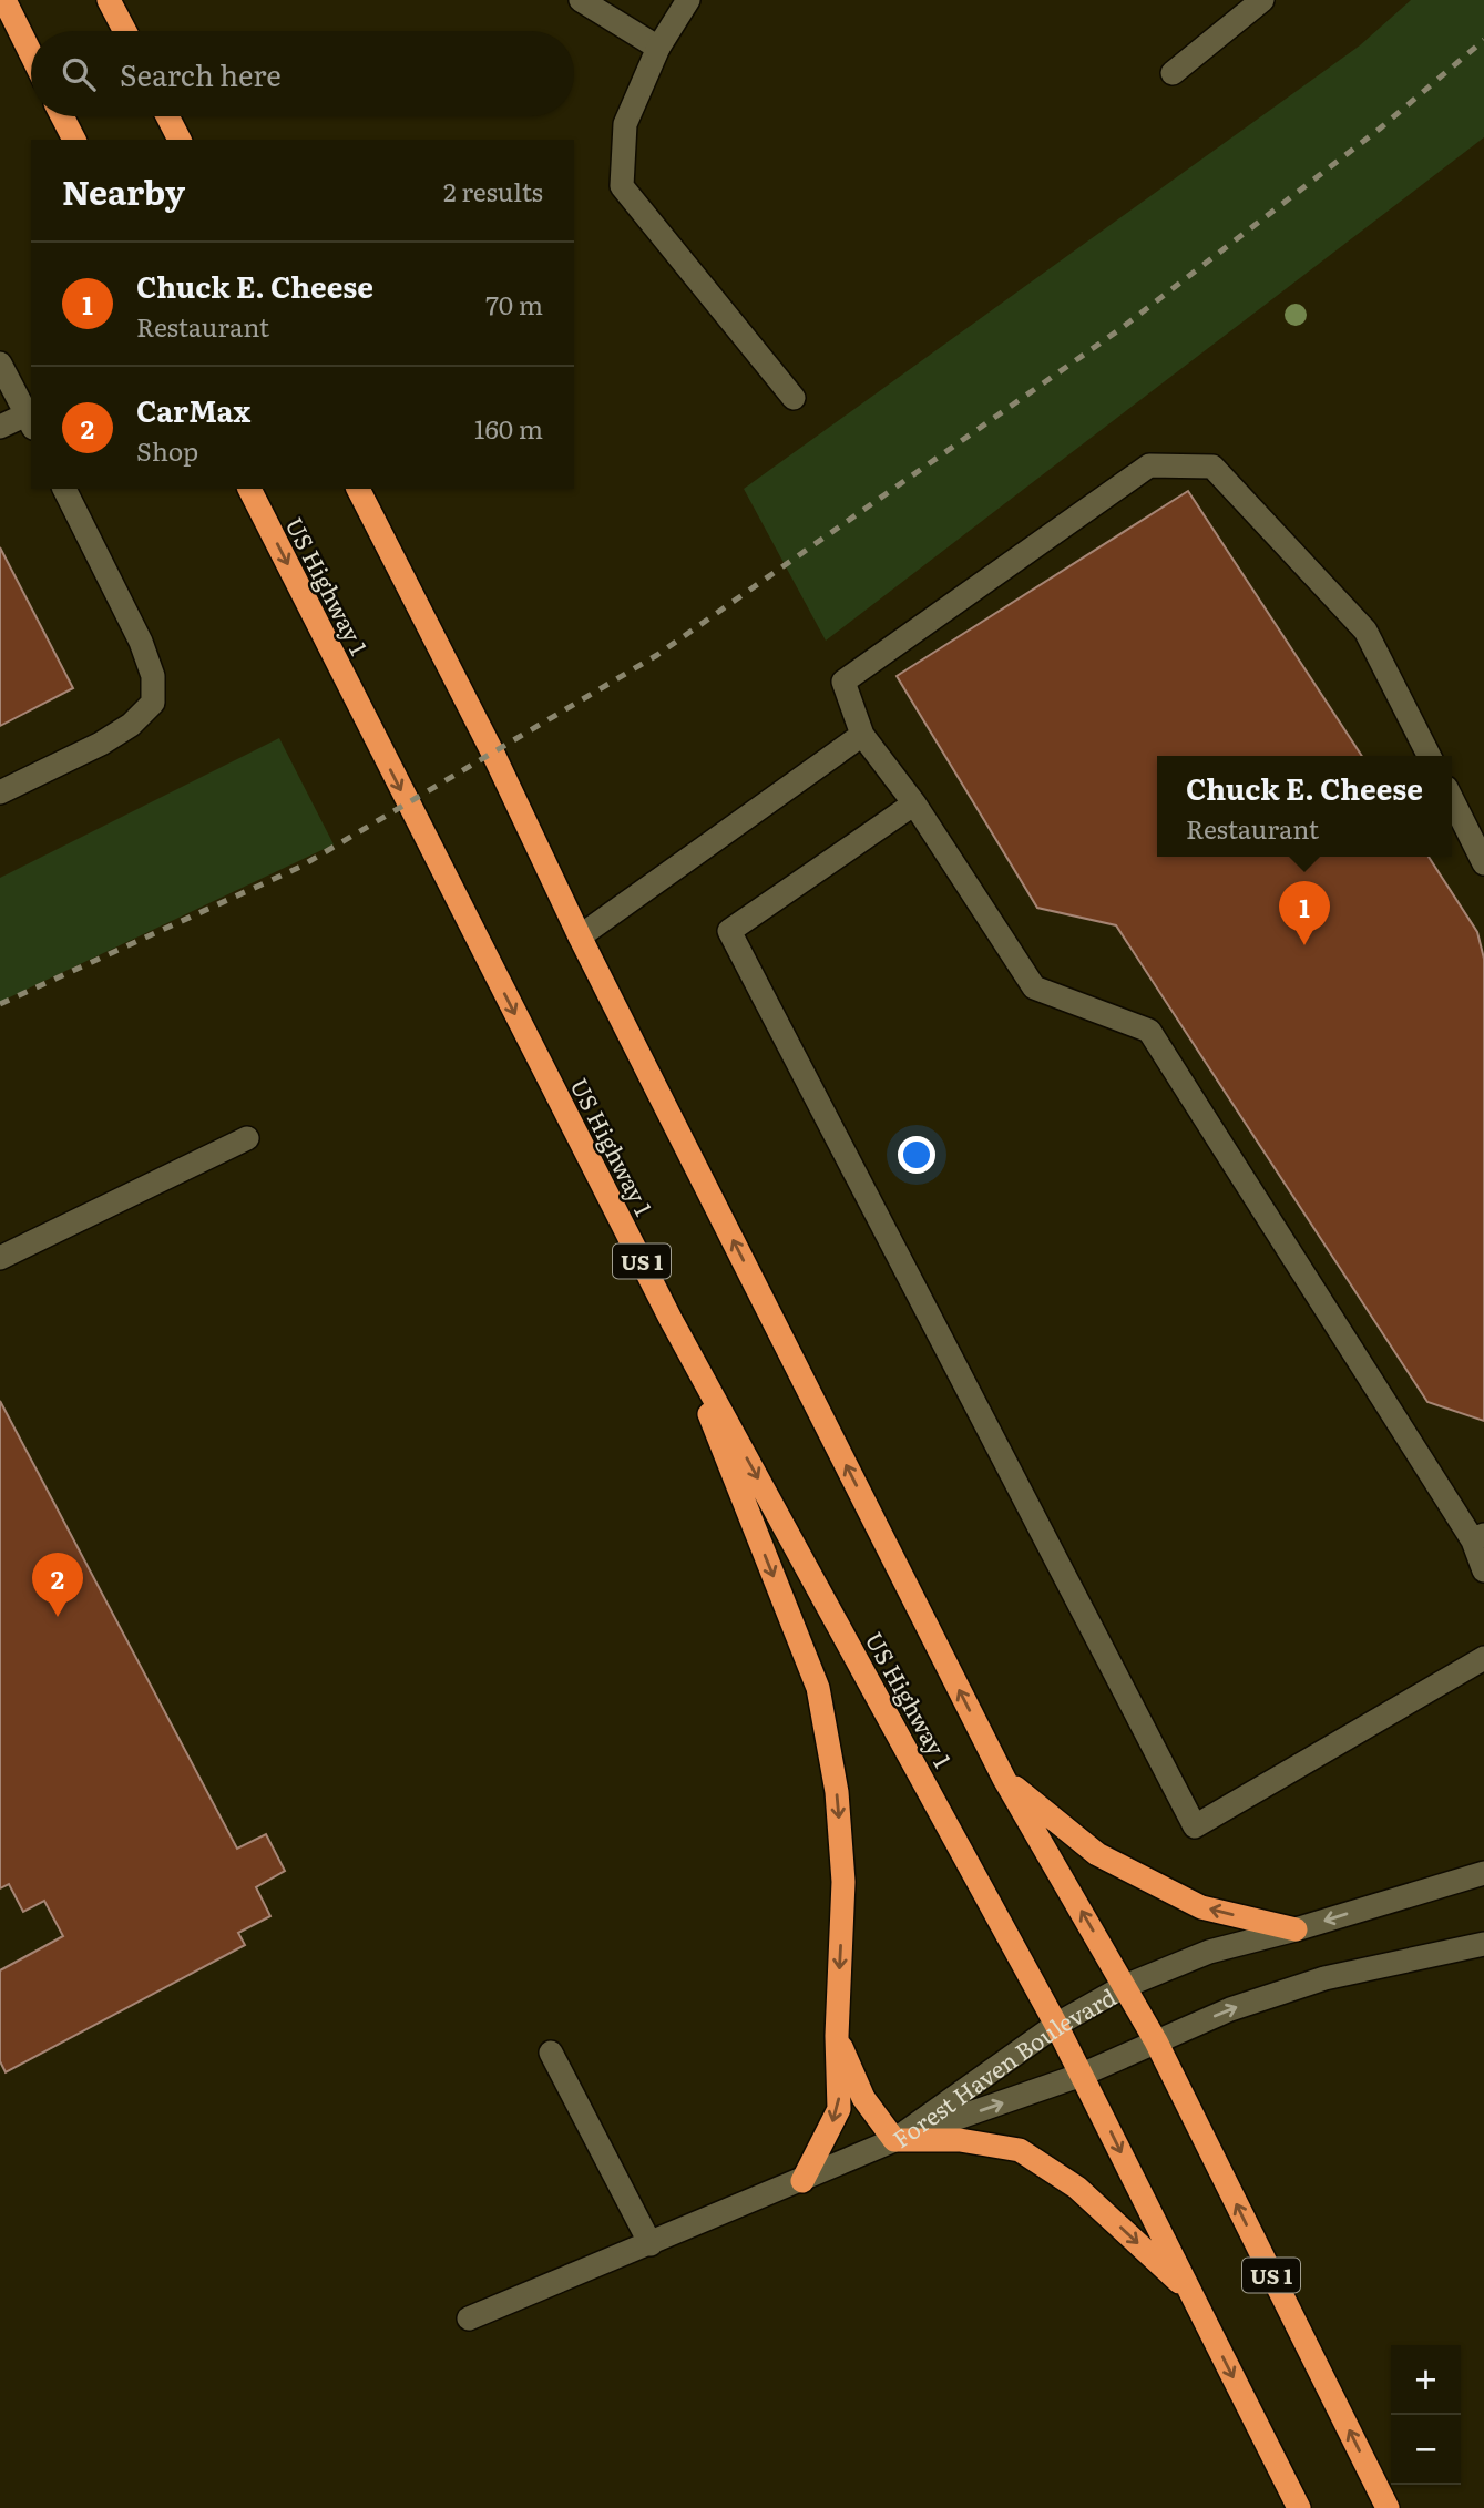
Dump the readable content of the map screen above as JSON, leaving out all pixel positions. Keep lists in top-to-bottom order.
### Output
{
  "streets": {
    "highway": ["US Highway 1", "US 1"],
    "street": ["Forest Haven Boulevard"]
  },
  "crossings": [
    ["US Highway 1", "US 1"],
    ["US Highway 1", "Forest Haven Boulevard"],
    ["US 1", "Forest Haven Boulevard"]
  ],
  "page": {
    "search": "Search here",
    "heading": ["Nearby", "2 results"],
    "list": [
      {
        "mark": "1",
        "name": "Chuck E. Cheese",
        "note": "Restaurant",
        "value": "70 m"
      },
      {
        "mark": "2",
        "name": "CarMax",
        "note": "Shop",
        "value": "160 m"
      }
    ],
    "popup": ["Chuck E. Cheese", "Restaurant"],
    "pins": ["1", "2"],
    "map_buttons": ["+", "−"]
  }
}
